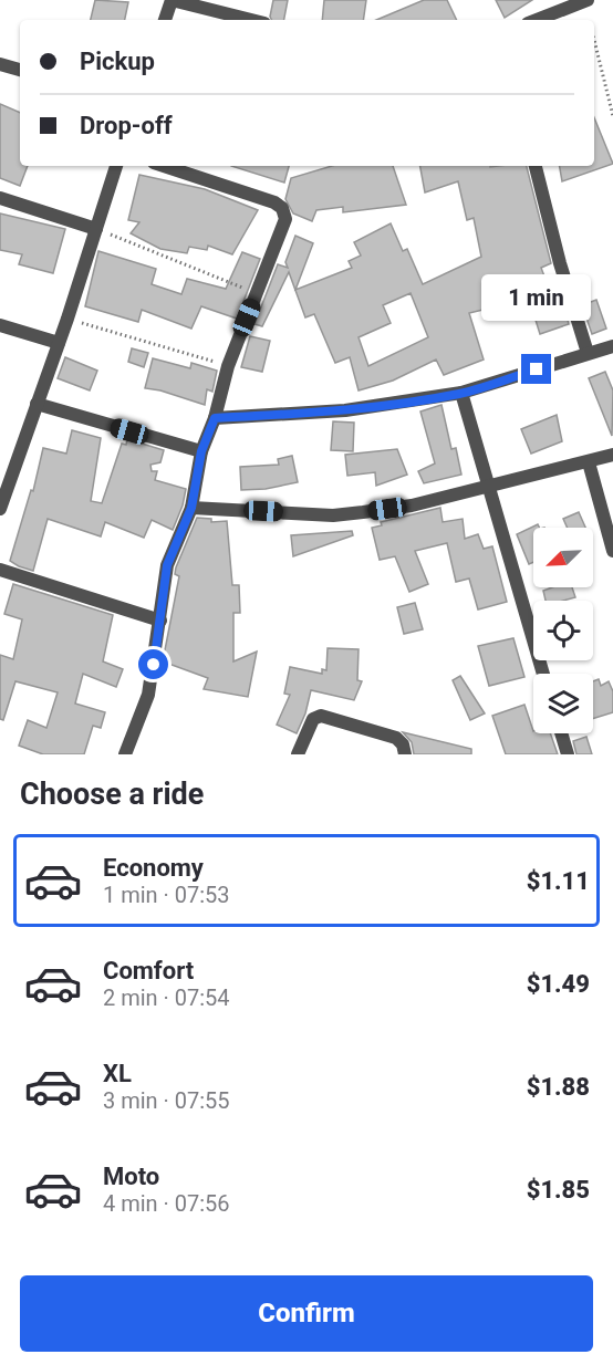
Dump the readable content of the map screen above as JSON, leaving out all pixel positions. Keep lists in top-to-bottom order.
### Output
{
  "north": "bottom left",
  "page": {
    "banner": ["Pickup", "Drop-off"],
    "bubble": "1 min",
    "heading": "Choose a ride",
    "list": [
      {
        "name": "Economy",
        "note": "1 min · 07:53",
        "value": "$1.11"
      },
      {
        "name": "Comfort",
        "note": "2 min · 07:54",
        "value": "$1.49"
      },
      {
        "name": "XL",
        "note": "3 min · 07:55",
        "value": "$1.88"
      },
      {
        "name": "Moto",
        "note": "4 min · 07:56",
        "value": "$1.85"
      }
    ],
    "buttons": "Confirm"
  }
}
